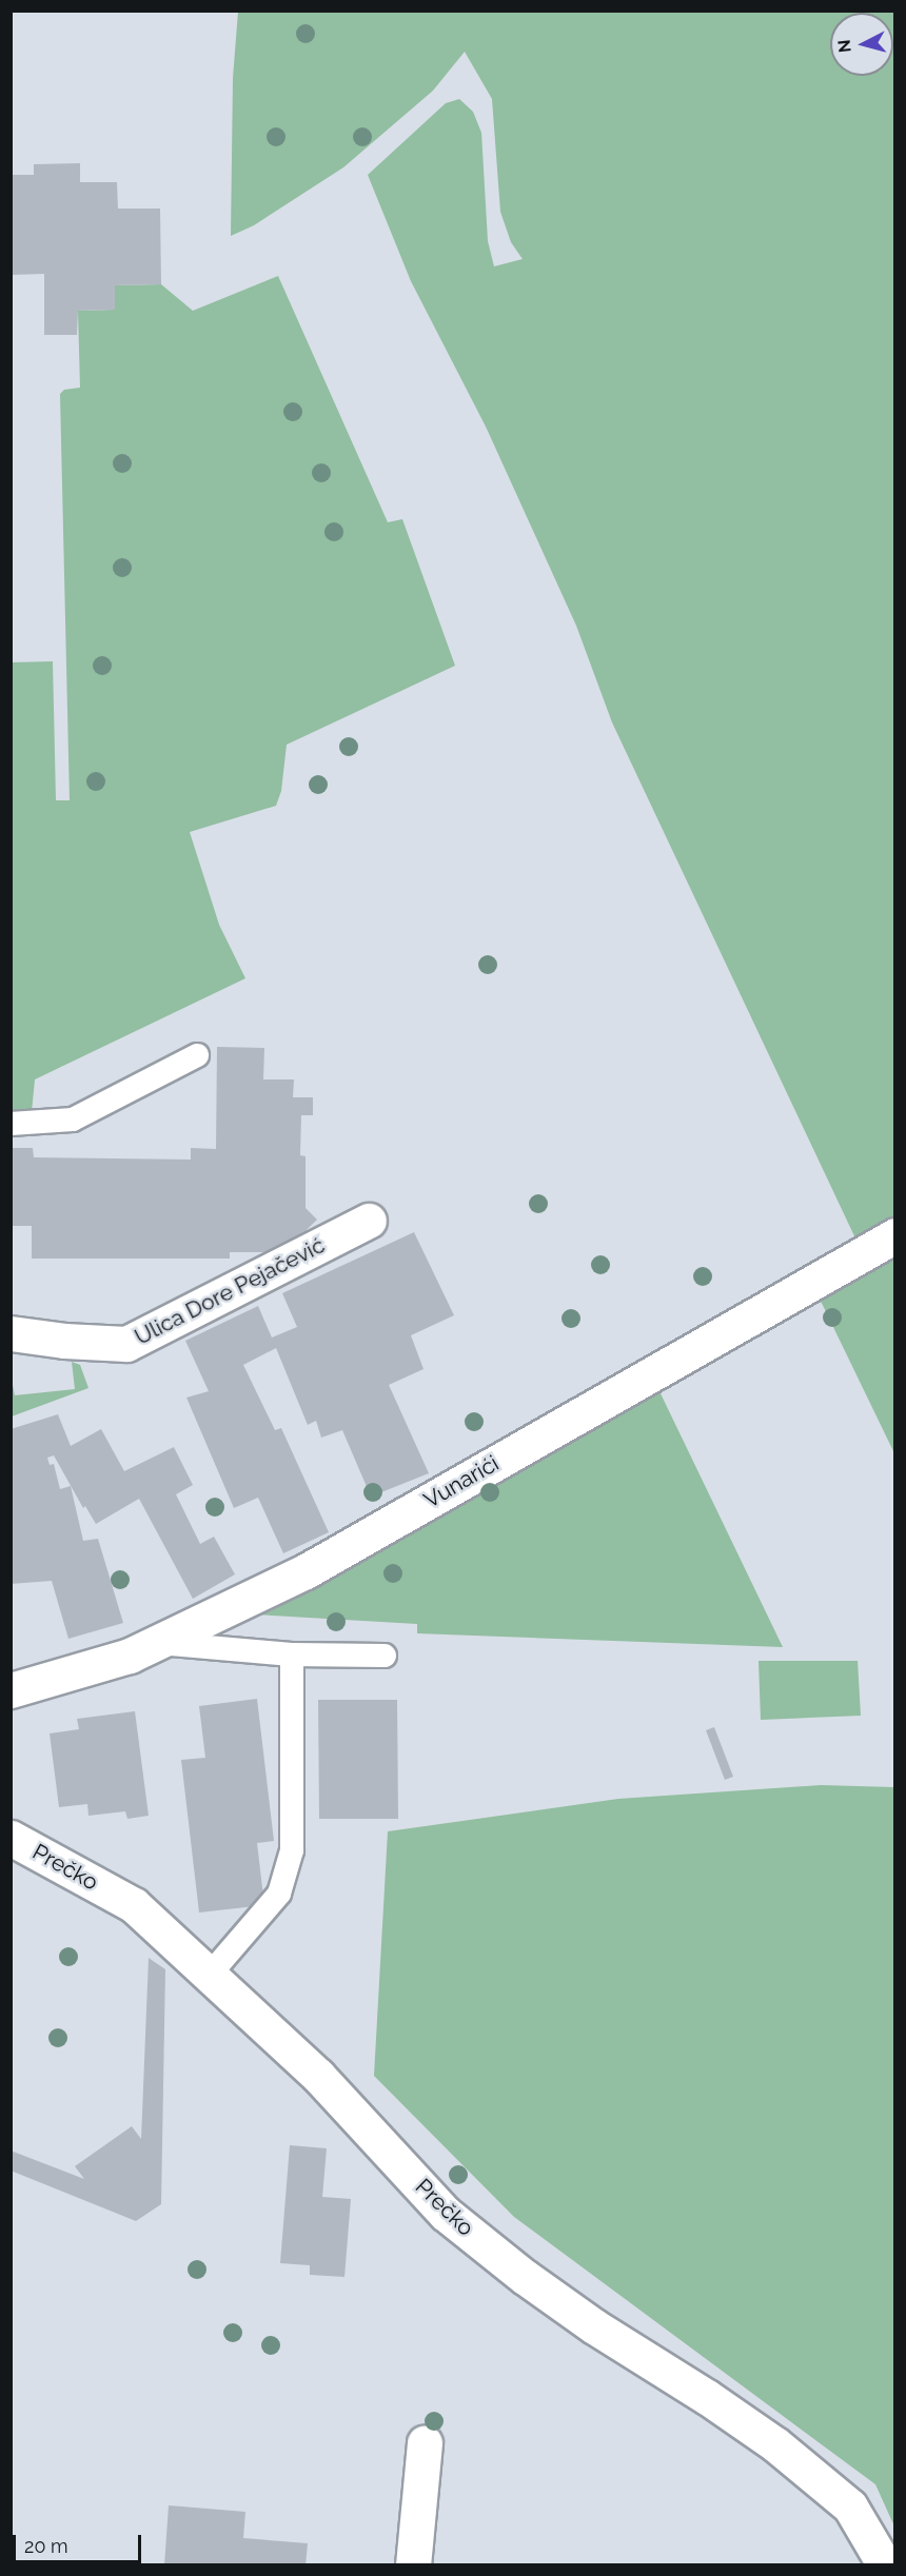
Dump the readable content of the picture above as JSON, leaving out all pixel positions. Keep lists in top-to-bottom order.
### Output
{
  "streets": {
    "street": ["Ulica Dore Pejačević", "Vunarići", "Prečko"]
  },
  "scale_bar": "20 m",
  "north": "left"
}
